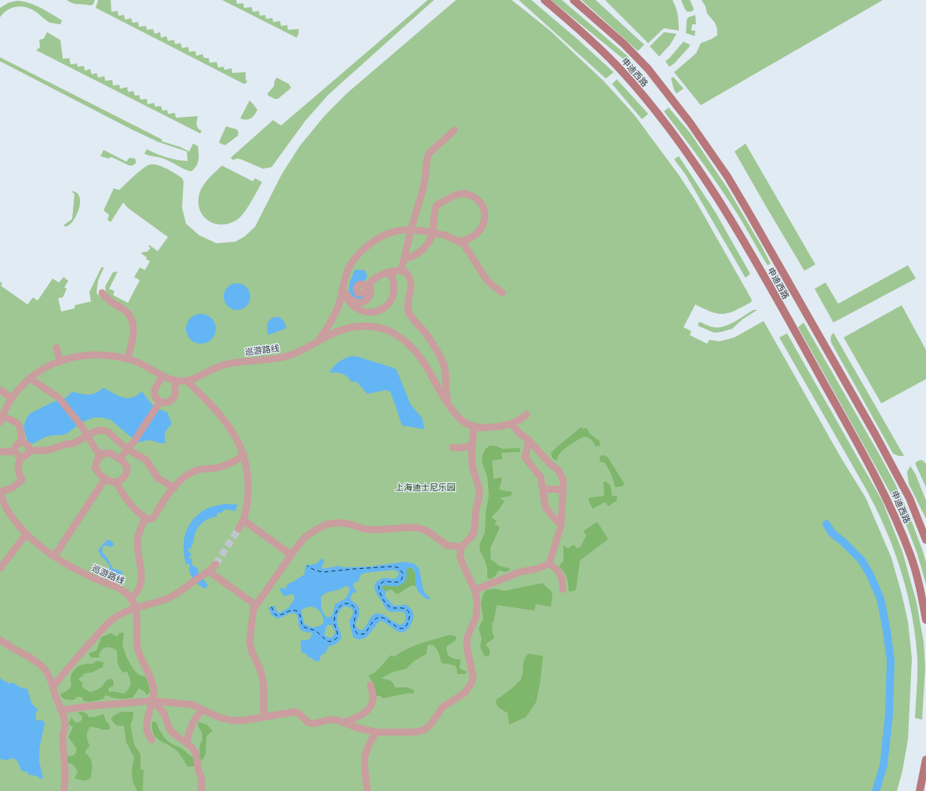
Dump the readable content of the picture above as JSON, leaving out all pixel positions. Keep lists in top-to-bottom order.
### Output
{
  "streets": {
    "street": ["申迪西路", "巡游路线"]
  },
  "parks": ["上海迪士尼乐园"]
}
